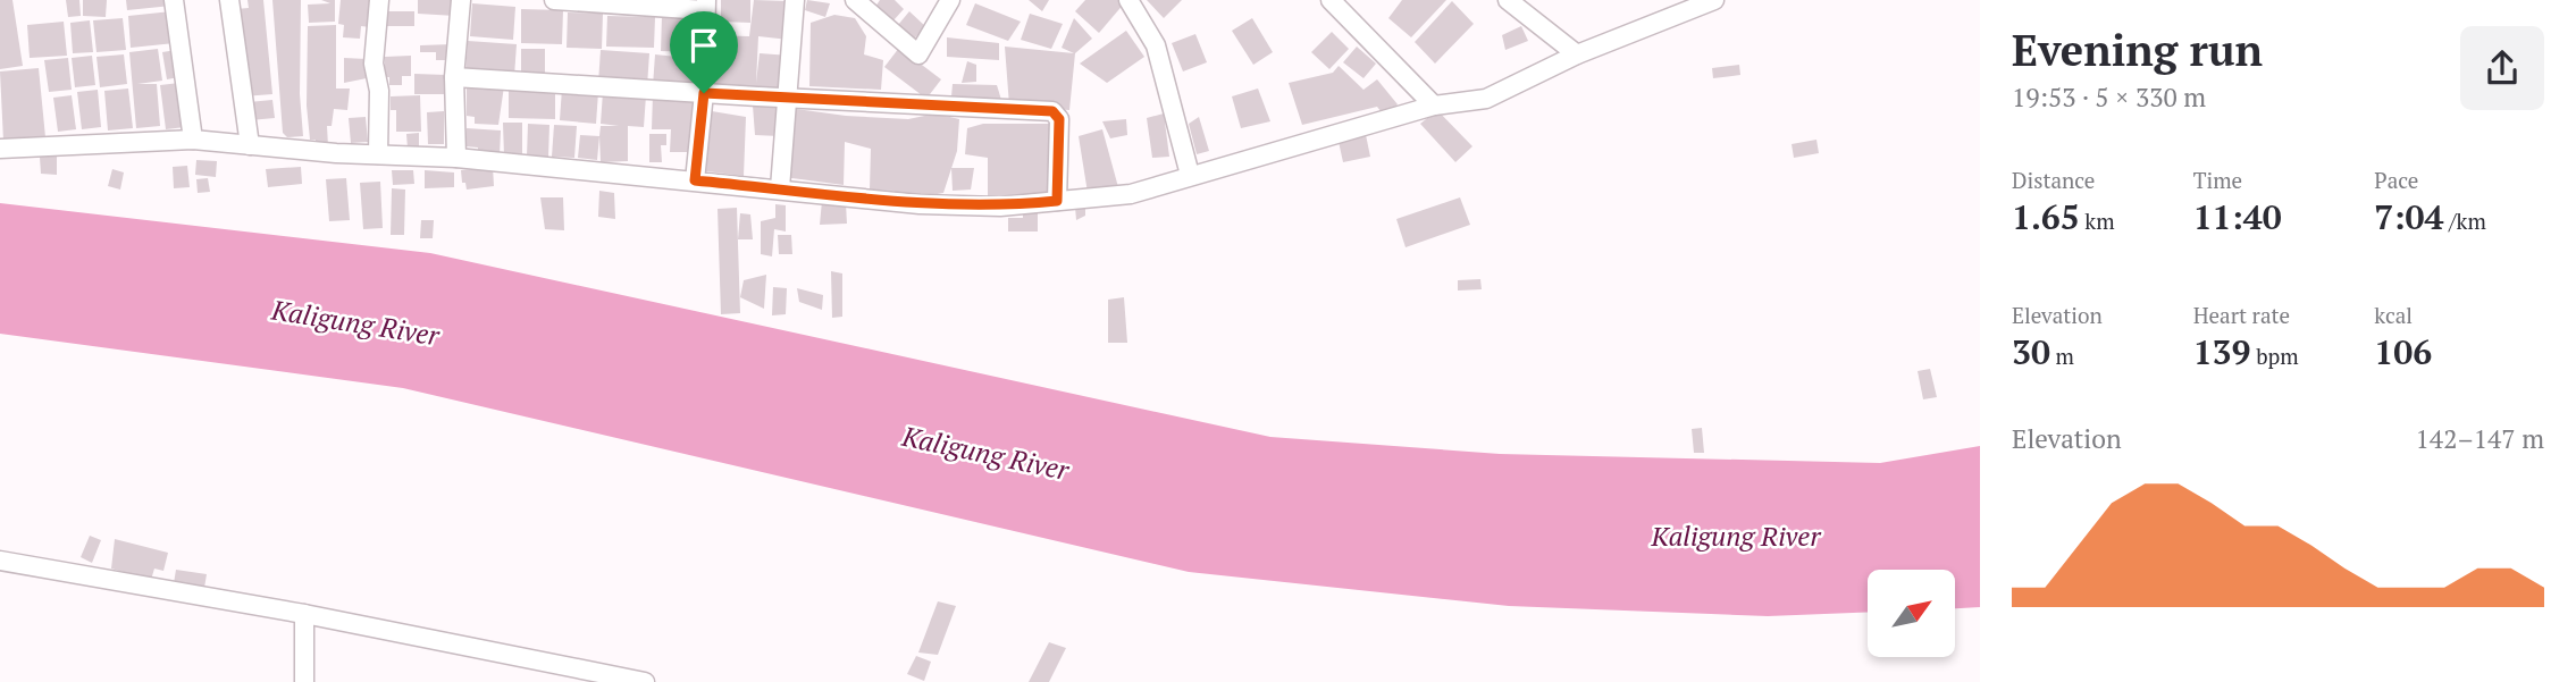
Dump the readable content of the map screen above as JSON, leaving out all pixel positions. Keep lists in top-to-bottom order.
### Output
{
  "water": ["Kaligung River"],
  "north": "top right",
  "page": {
    "heading": ["Evening run", "19:53 · 5 × 330 m"],
    "stats": [
      ["Distance", "1.65 km"],
      ["Time", "11:40"],
      ["Pace", "7:04 /km"],
      ["Elevation", "30 m"],
      ["Heart rate", "139 bpm"],
      ["kcal", "106"]
    ],
    "chart": ["Elevation", "142–147 m"]
  }
}
